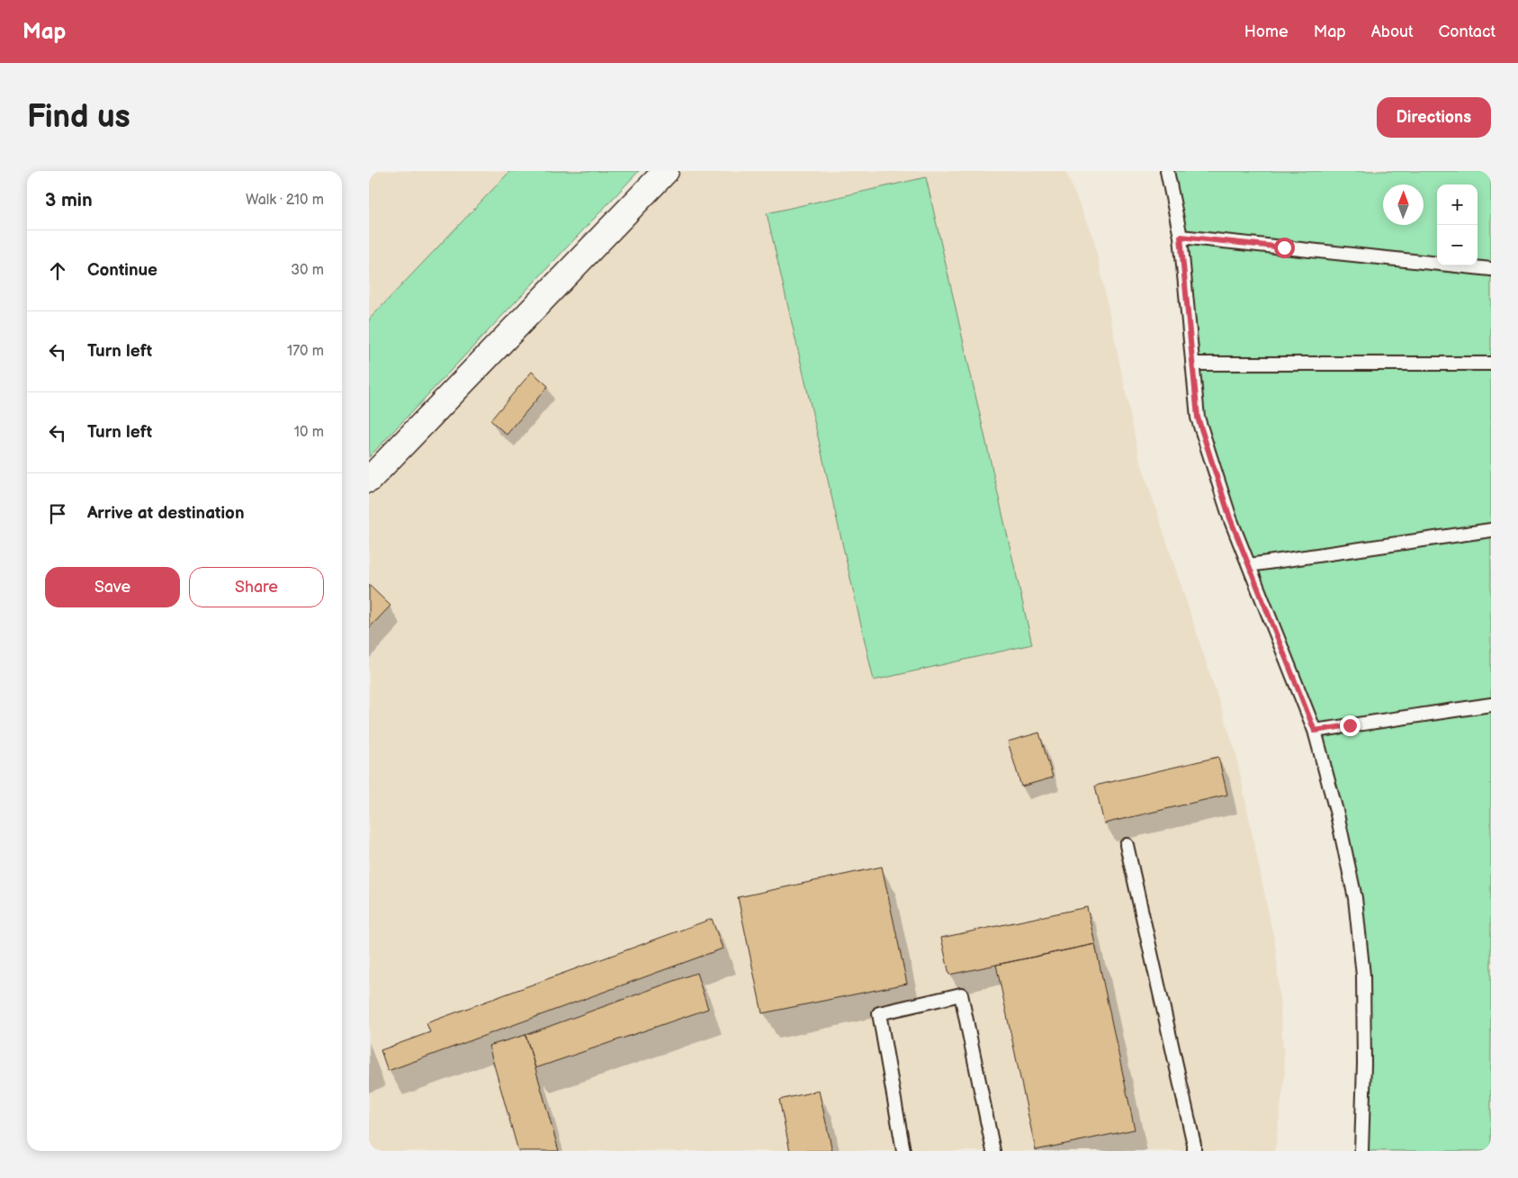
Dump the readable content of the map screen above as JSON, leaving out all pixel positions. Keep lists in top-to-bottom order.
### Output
{
  "north": "top",
  "page": {
    "header": "Map",
    "nav": [
      "Home",
      "Map",
      "About",
      "Contact"
    ],
    "buttons": [
      "Directions",
      ["Save", "Share"]
    ],
    "title": "Find us",
    "heading": ["3 min", "Walk · 210 m"],
    "map_buttons": ["+", "−"],
    "list": [
      ["Continue", "30 m"],
      ["Turn left", "170 m"],
      ["Turn left", "10 m"],
      "Arrive at destination"
    ]
  }
}
